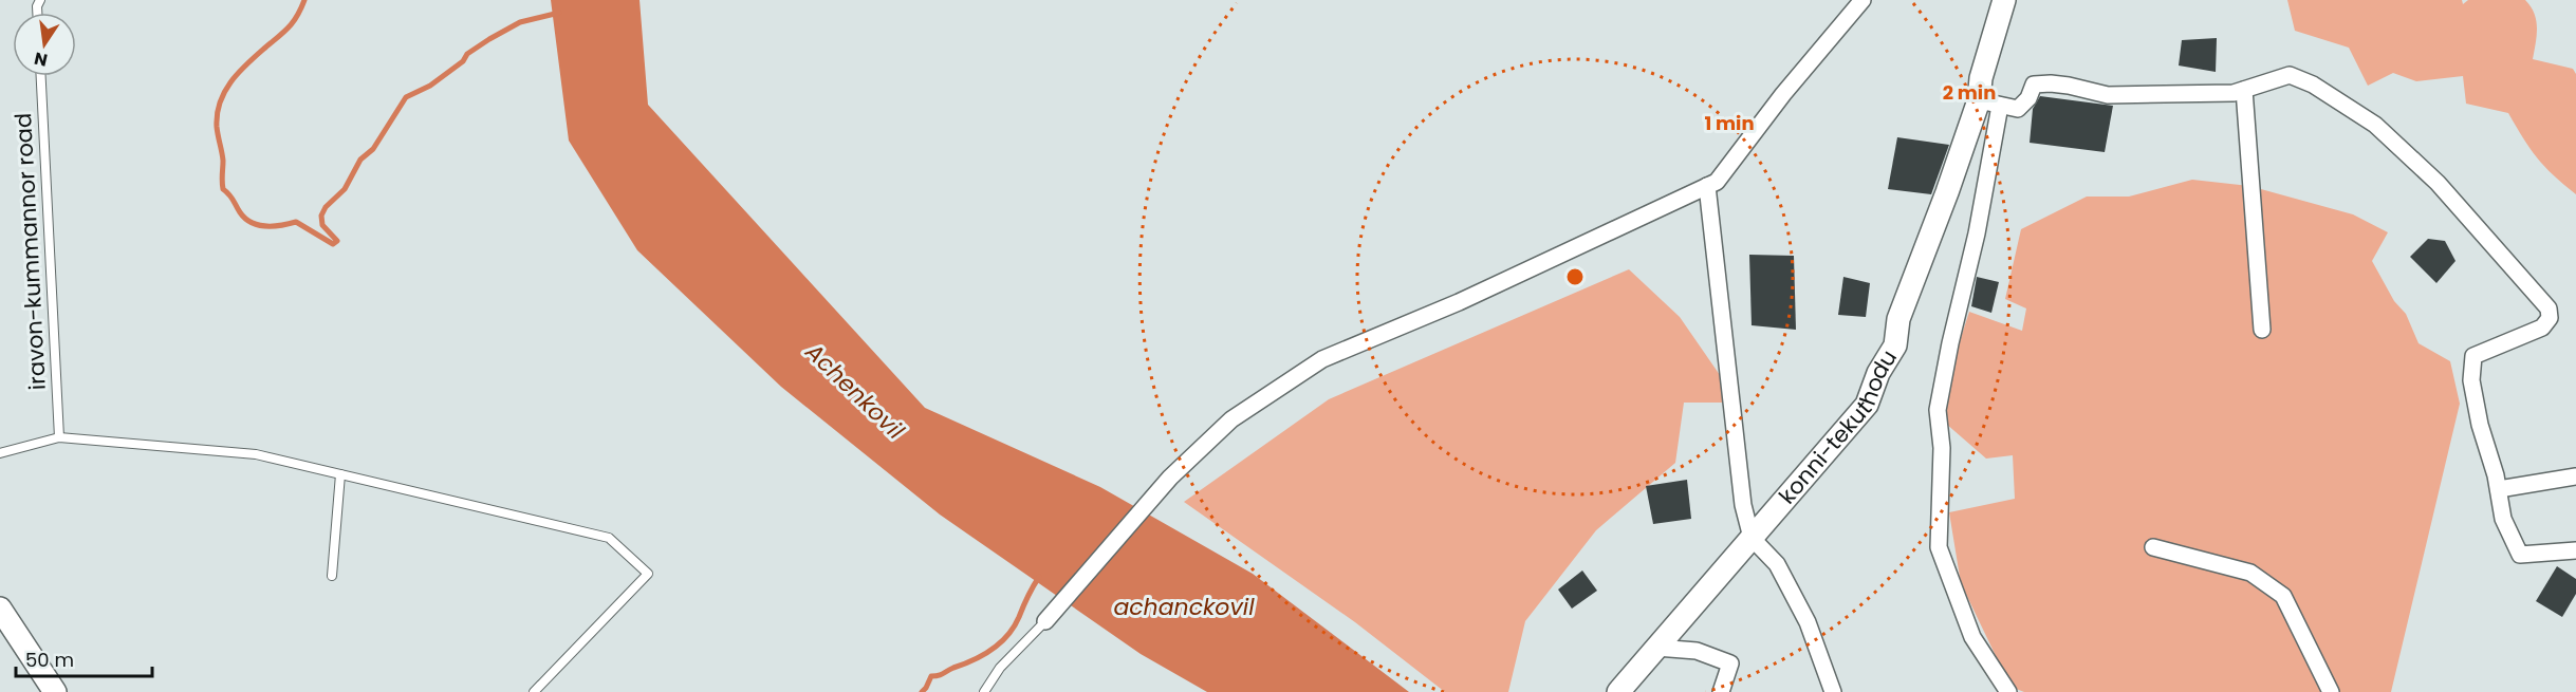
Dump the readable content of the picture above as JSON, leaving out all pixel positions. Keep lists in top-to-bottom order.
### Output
{
  "streets": {
    "main road": ["konni-tekuthodu"],
    "lane": ["iravon-kummannor road"]
  },
  "water": ["Achenkovil", "achanckovil"],
  "scale_bar": "50 m",
  "north": "bottom",
  "rings": ["2 min", "1 min"]
}
